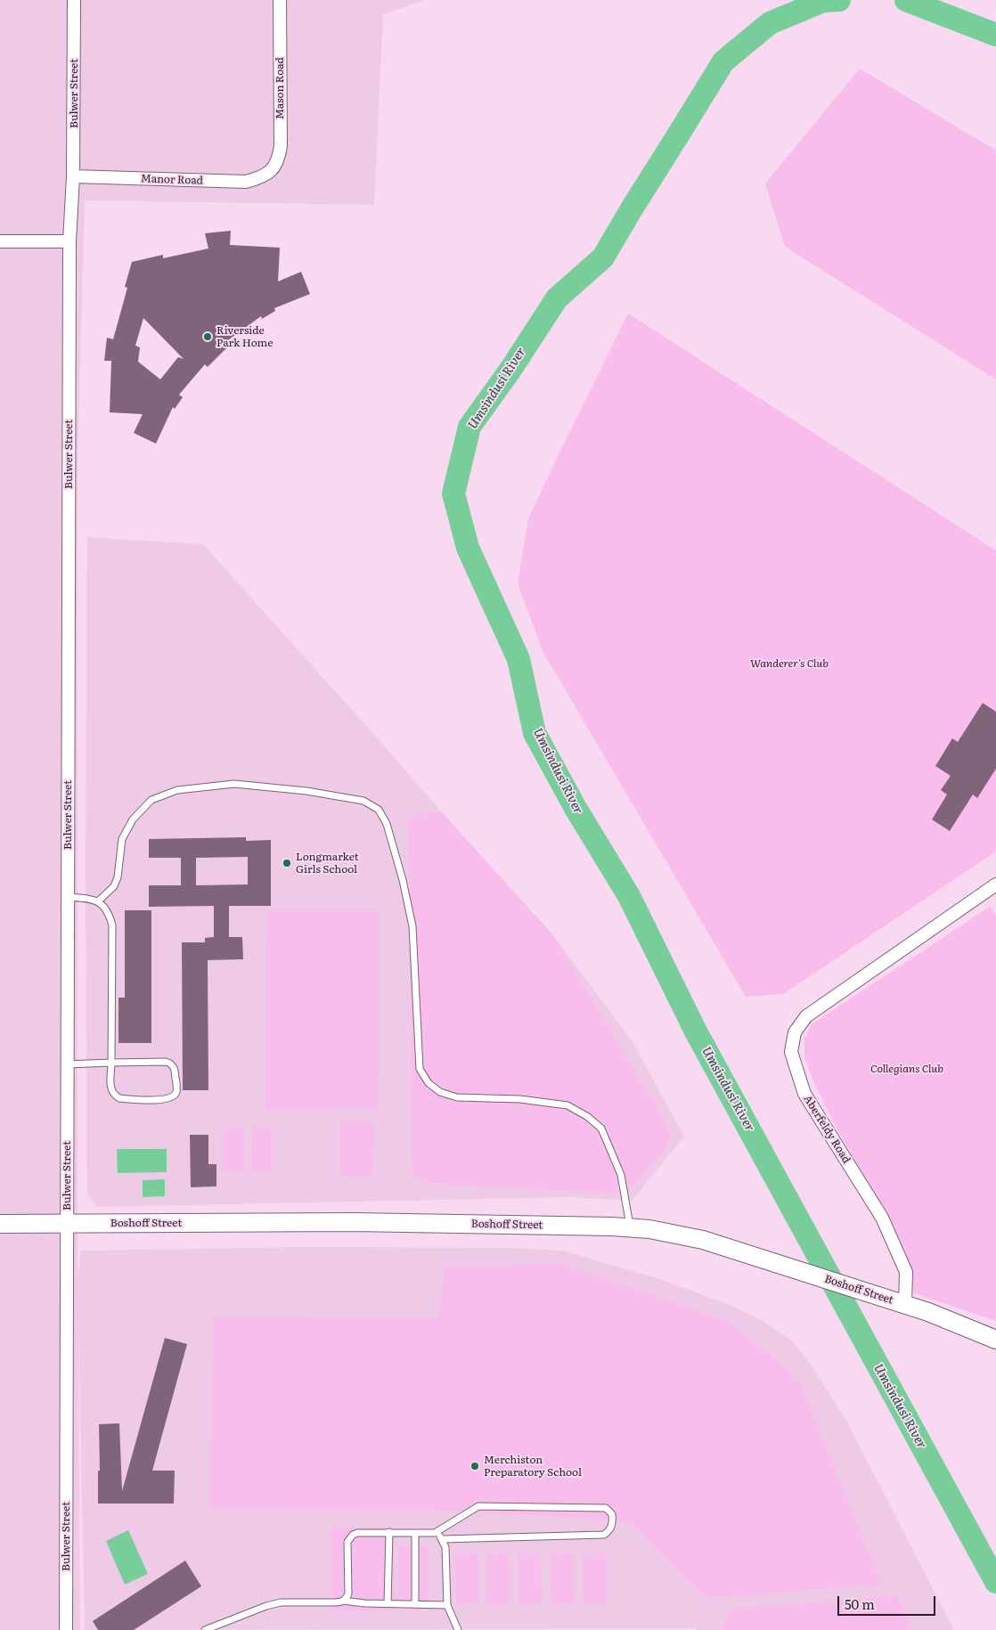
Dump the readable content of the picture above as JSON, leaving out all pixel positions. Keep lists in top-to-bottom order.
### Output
{
  "streets": {
    "main road": ["Boshoff Street"],
    "street": [
      "Mason Road",
      "Bulwer Street",
      "Manor Road",
      "Aberfeldy Road"
    ]
  },
  "crossings": [
    ["Mason Road", "Manor Road"],
    ["Bulwer Street", "Manor Road"],
    ["Bulwer Street", "Boshoff Street"],
    ["Aberfeldy Road", "Boshoff Street"]
  ],
  "water": ["Umsindusi River"],
  "parks": ["Wanderer's Club", "Collegians Club"],
  "places": ["Riverside Park Home", "Longmarket Girls School", "Merchiston Preparatory School"],
  "scale_bar": "50 m"
}
